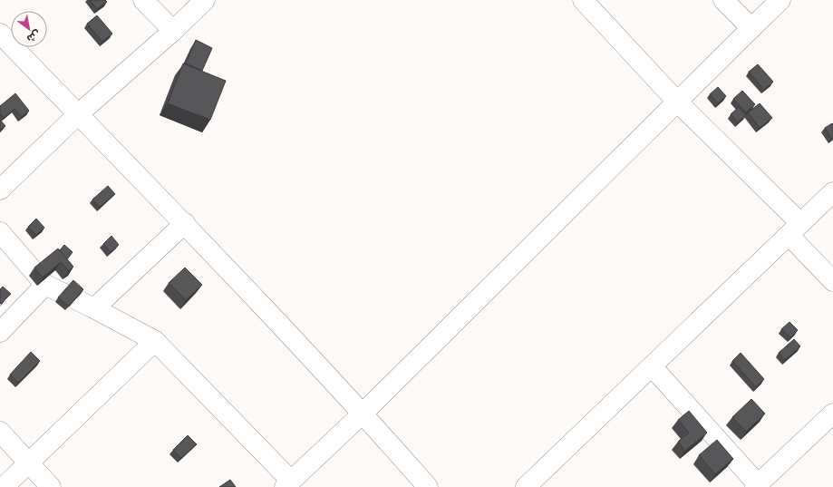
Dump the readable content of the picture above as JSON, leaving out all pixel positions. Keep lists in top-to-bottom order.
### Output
{
  "north": "bottom right"
}
